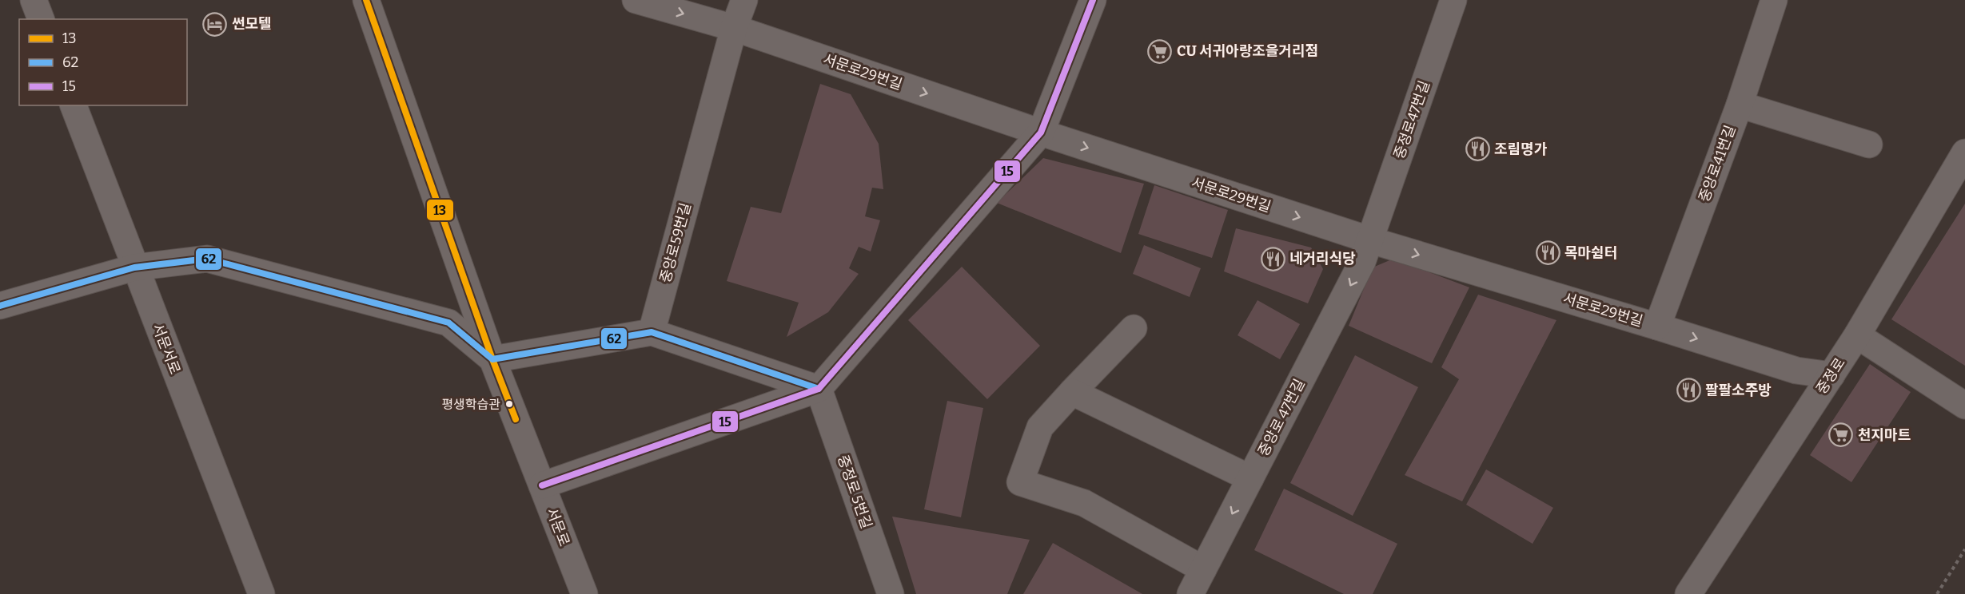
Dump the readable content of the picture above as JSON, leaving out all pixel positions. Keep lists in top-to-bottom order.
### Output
{
  "streets": {
    "street": [
      "서문로29번길",
      "중정로47번길",
      "중앙로41번길",
      "중앙로59번길",
      "서문서로",
      "중정로",
      "중앙로 47번길",
      "중정로 5번길",
      "서문로"
    ]
  },
  "crossings": [
    ["서문로29번길", "중정로47번길"],
    ["서문로29번길", "중앙로41번길"],
    ["서문로29번길", "중앙로59번길"],
    ["서문로29번길", "중정로"],
    ["서문로29번길", "중앙로 47번길"],
    ["중정로47번길", "중앙로 47번길"]
  ],
  "one_way": ["서문로29번길", "중앙로 47번길"],
  "places": {
    "hotel": ["썬모텔"],
    "supermarket": ["CU 서귀아랑조을거리점", "천지마트"],
    "restaurant": [
      "조림명가",
      "목마쉼터",
      "네거리식당",
      "팔팔소주방"
    ],
    "other": ["평생학습관"]
  },
  "lines": ["transit line 13", "transit line 15", "transit line 62"],
  "legend": ["13", "62", "15"]
}
